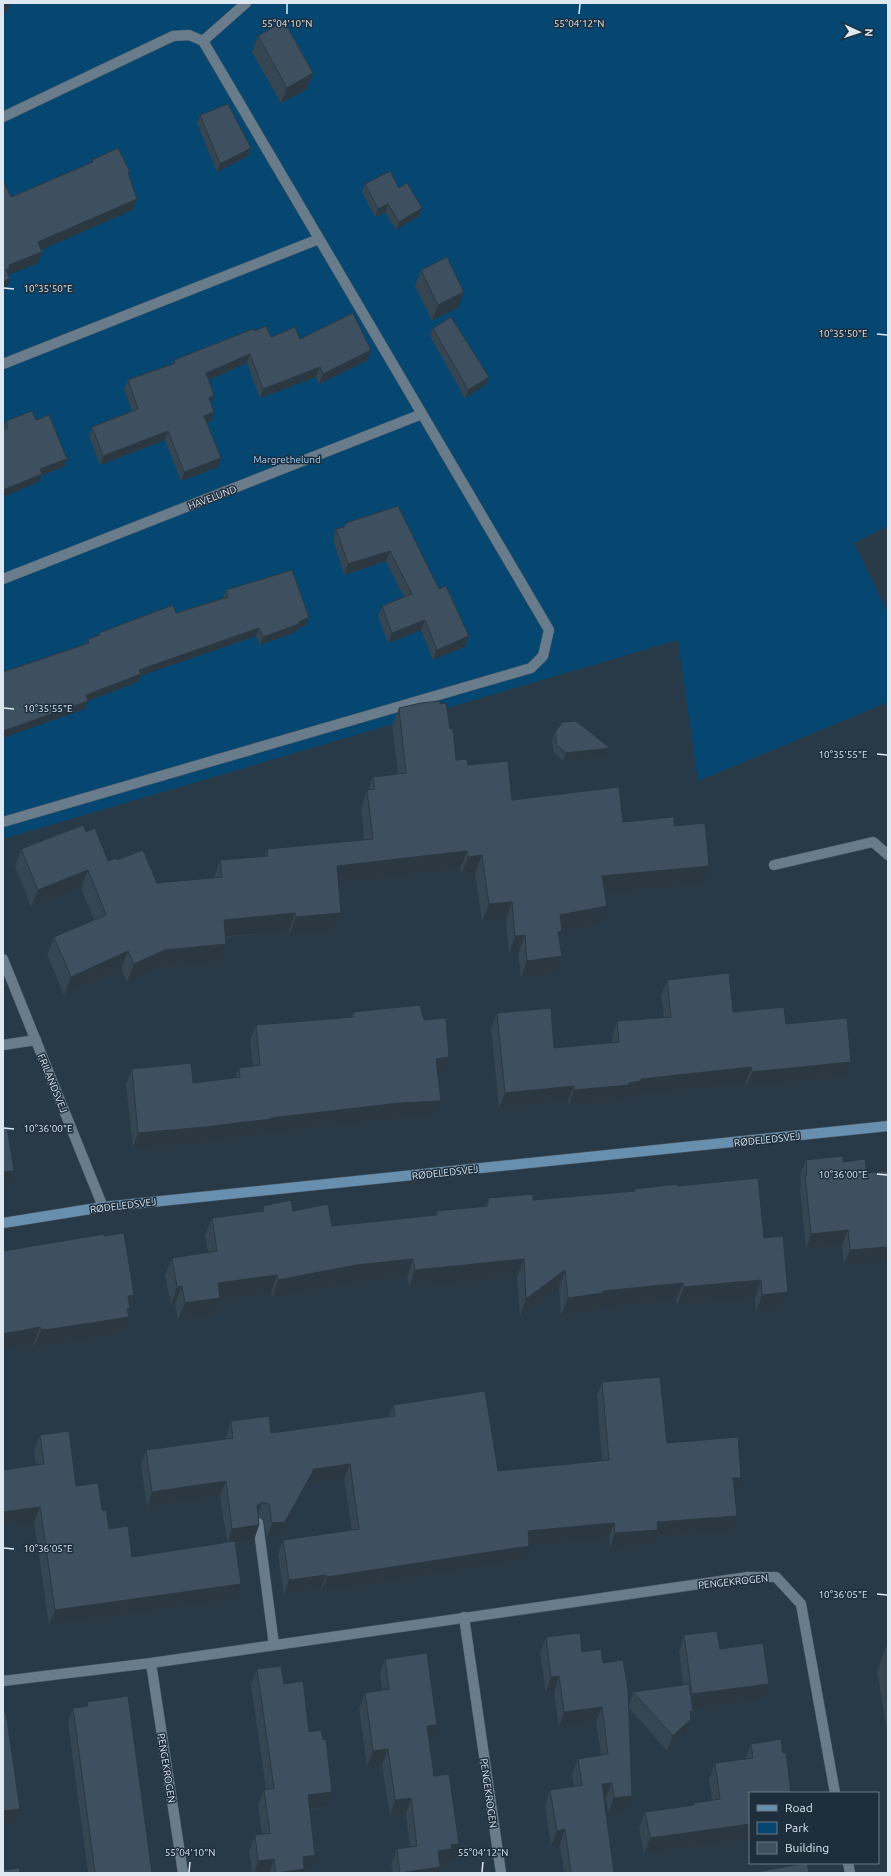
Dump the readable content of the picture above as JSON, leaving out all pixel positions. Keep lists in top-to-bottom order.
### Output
{
  "streets": {
    "street": [
      "HAVELUND",
      "FRILANDSVEJ",
      "RØDELEDSVEJ",
      "PENGEKROGEN"
    ]
  },
  "crossings": [
    ["FRILANDSVEJ", "RØDELEDSVEJ"]
  ],
  "parks": ["Margrethelund"],
  "legend": ["Road", "Park", "Building"],
  "north": "right",
  "coordinates": [
    "55°04'10\"N",
    "55°04'12\"N",
    "10°35'50\"E",
    "10°35'55\"E",
    "10°36'00\"E",
    "10°36'05\"E"
  ]
}
